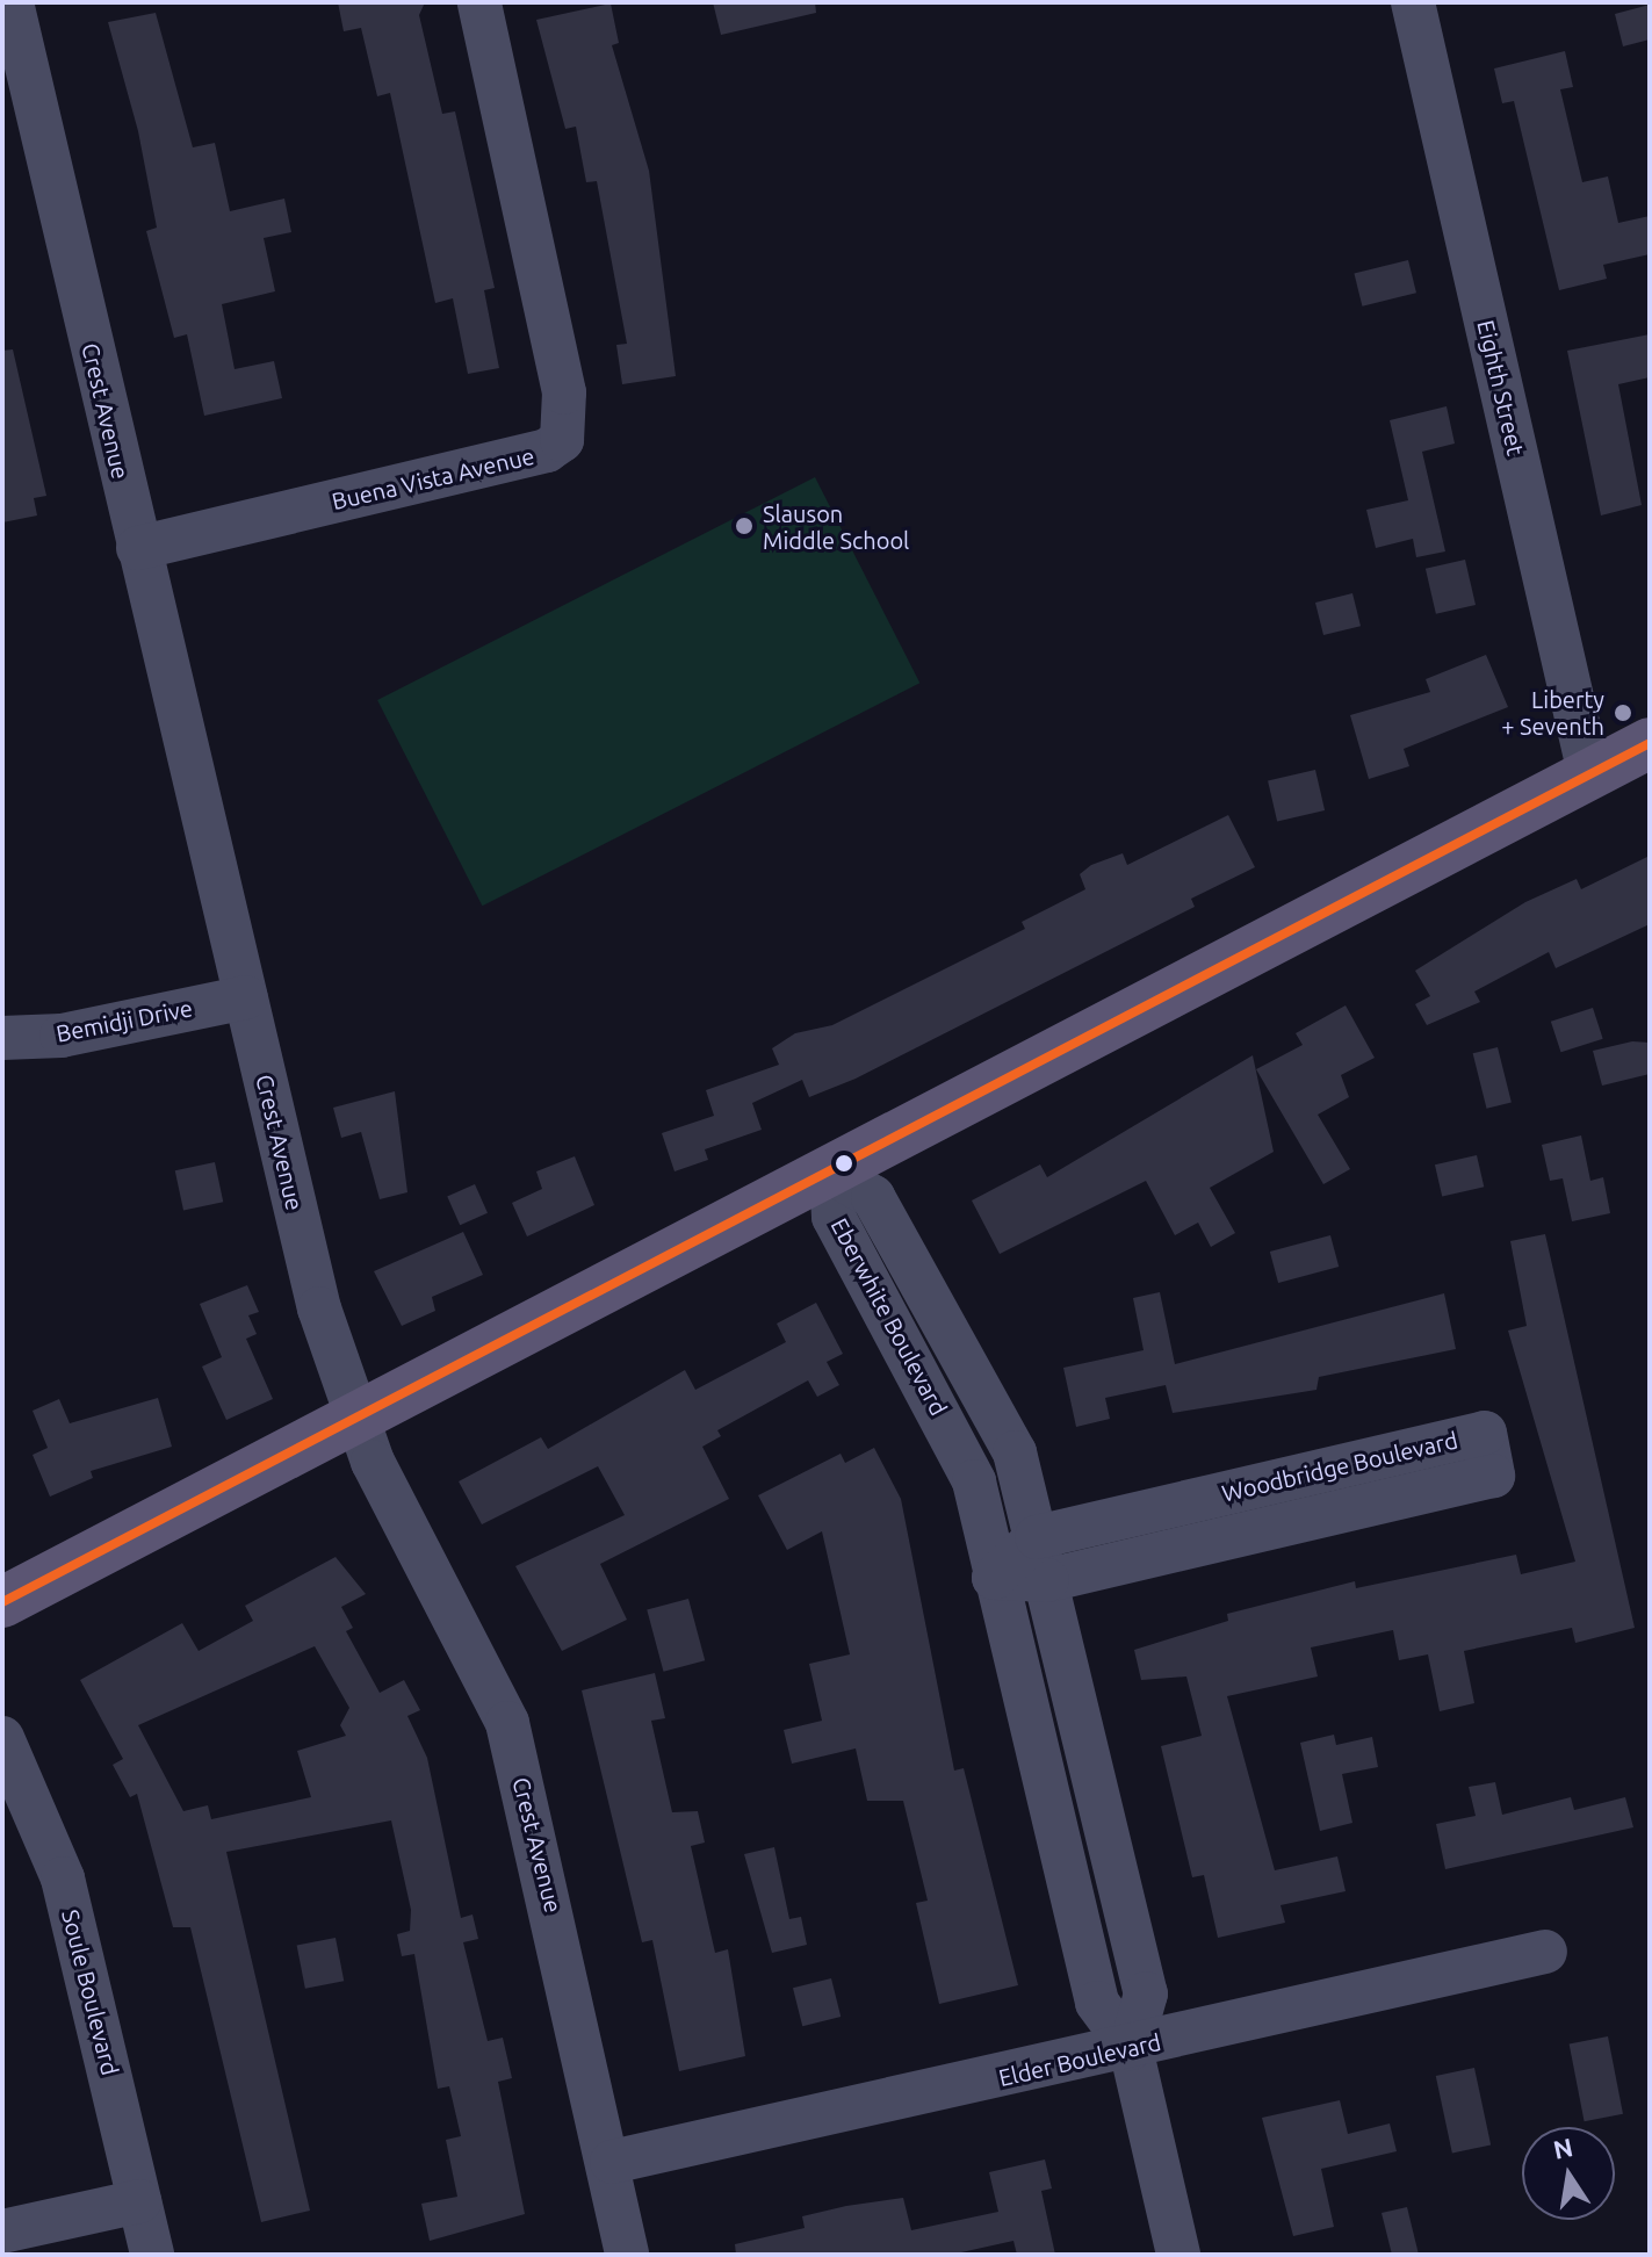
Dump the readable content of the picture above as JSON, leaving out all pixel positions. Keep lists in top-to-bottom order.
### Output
{
  "streets": {
    "street": [
      "Eighth Street",
      "Crest Avenue",
      "Buena Vista Avenue",
      "Bemidji Drive",
      "Eberwhite Boulevard",
      "Woodbridge Boulevard",
      "Soule Boulevard",
      "Elder Boulevard"
    ]
  },
  "crossings": [
    ["Crest Avenue", "Buena Vista Avenue"],
    ["Crest Avenue", "Bemidji Drive"],
    ["Crest Avenue", "Elder Boulevard"],
    ["Eberwhite Boulevard", "Woodbridge Boulevard"],
    ["Eberwhite Boulevard", "Elder Boulevard"]
  ],
  "places": ["Slauson Middle School", "Liberty + Seventh"],
  "north": "top"
}
